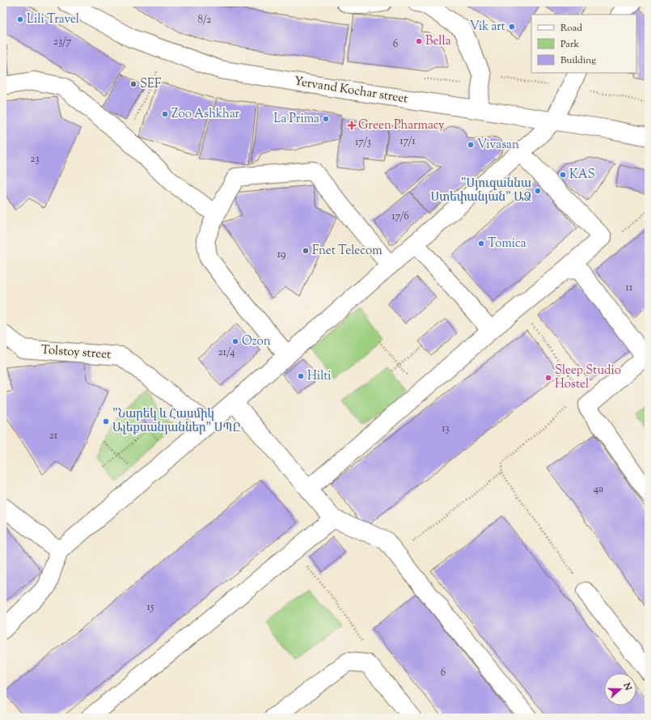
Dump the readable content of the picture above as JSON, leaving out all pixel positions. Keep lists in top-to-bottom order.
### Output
{
  "streets": {
    "street": ["Yervand Kochar street", "Tolstoy street"]
  },
  "places": {
    "other": [
      "Lili Travel",
      "Vik art",
      "Bella",
      "SEF",
      "Zoo Ashkhar",
      "La Prima",
      "Vivasan",
      "KAS",
      "\"Սյուզաննա Ստեփանյան\" ԱՁ",
      "Tomica",
      "Fnet Telecom",
      "Ozon",
      "Hilti",
      "Sleep Studio Hostel",
      "\"Նարեկ և Հասմիկ Ալեքսանյաններ\" ՍՊԸ"
    ],
    "health": ["Green Pharmacy"]
  },
  "house_numbers": [
    "8/2",
    "23/7",
    "6",
    "17/1",
    "17/3",
    "23",
    "17/6",
    "19",
    "11",
    "21/4",
    "13",
    "21",
    "4a",
    "15",
    "6"
  ],
  "legend": ["Road", "Park", "Building"],
  "north": "right"
}
